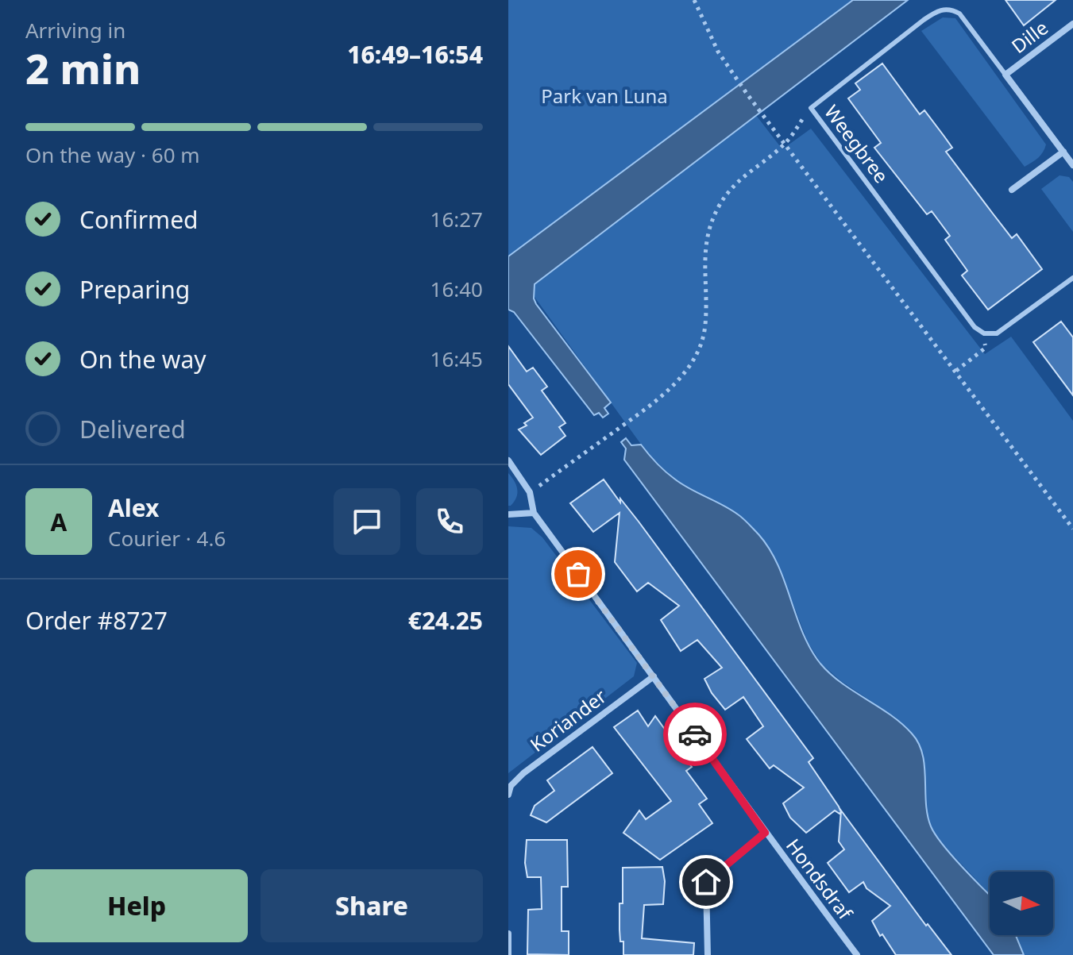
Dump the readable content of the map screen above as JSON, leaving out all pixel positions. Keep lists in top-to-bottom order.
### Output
{
  "streets": {
    "street": [
      "Dille",
      "Weegbree",
      "Koriander",
      "Hondsdraf"
    ]
  },
  "crossings": [
    ["Dille", "Weegbree"],
    ["Koriander", "Hondsdraf"]
  ],
  "parks": ["Park van Luna"],
  "north": "right",
  "page": {
    "heading": ["2 min", "Arriving in", "16:49–16:54"],
    "panel": [
      "Alex",
      "Courier · 4.6",
      "Order #8727",
      "€24.25"
    ],
    "bar": "On the way · 60 m",
    "list": [
      ["Confirmed", "16:27"],
      ["Preparing", "16:40"],
      ["On the way", "16:45"],
      "Delivered"
    ],
    "round": "A",
    "buttons": ["Help", "Share"]
  }
}
